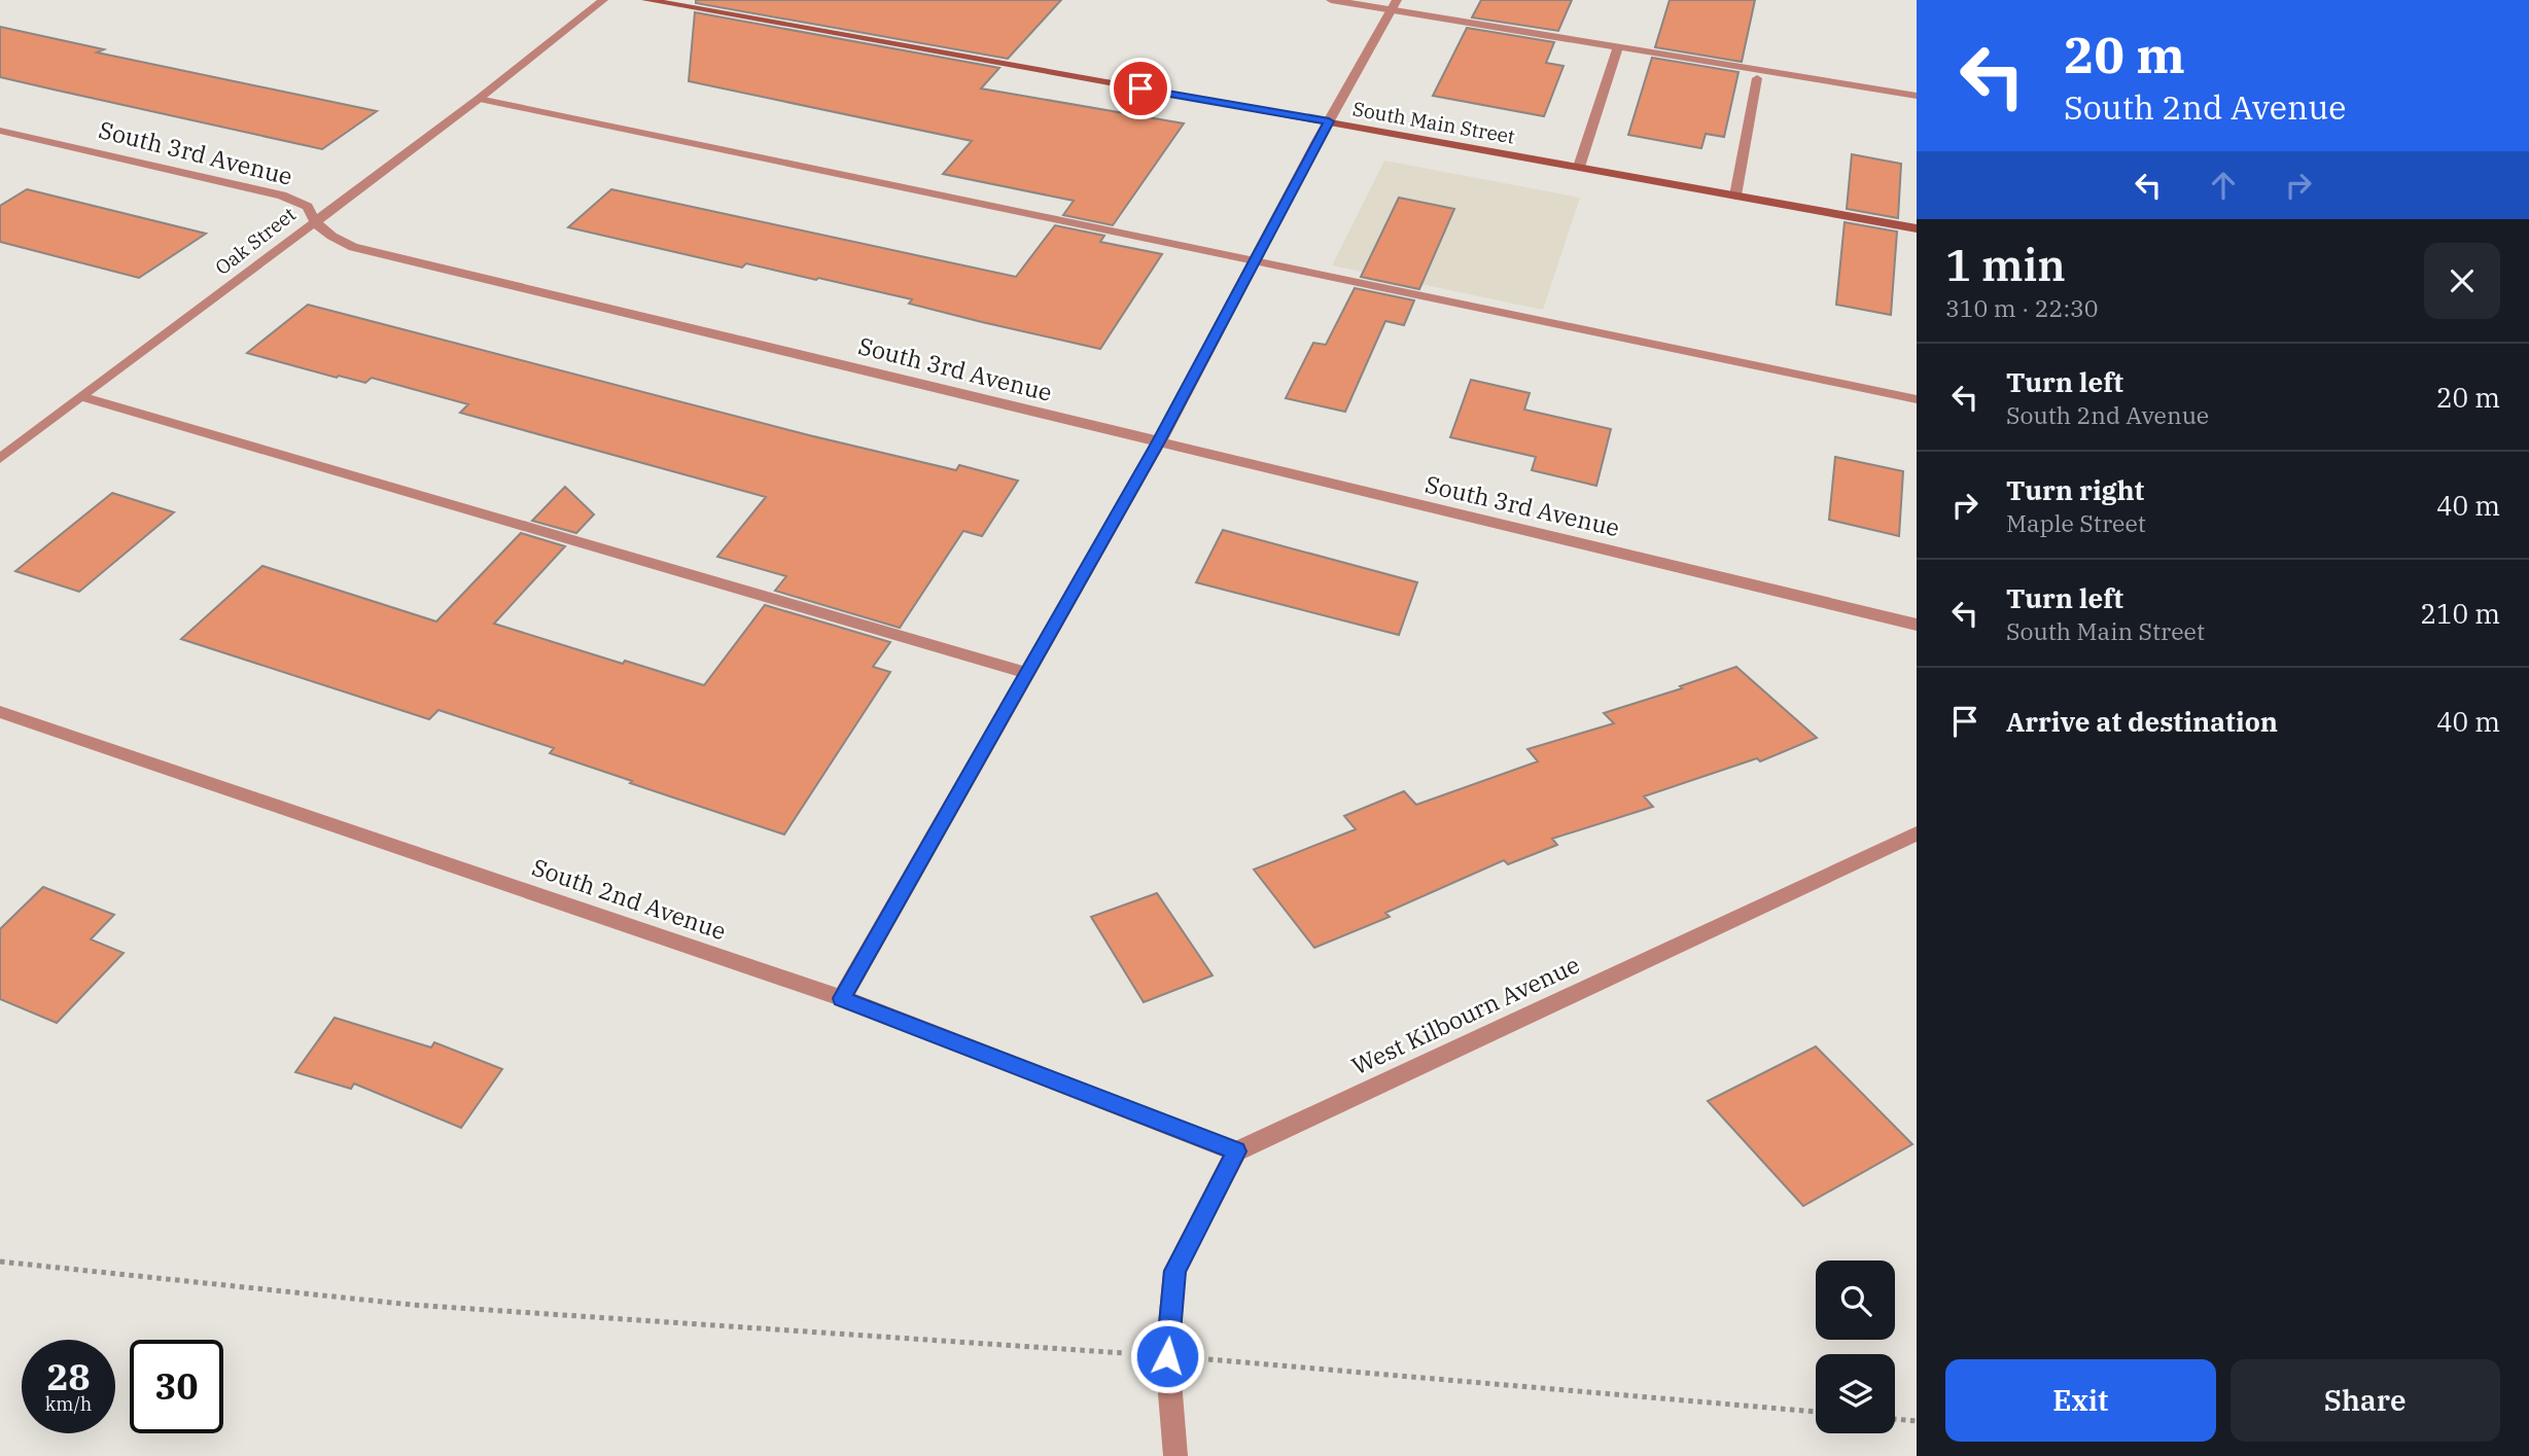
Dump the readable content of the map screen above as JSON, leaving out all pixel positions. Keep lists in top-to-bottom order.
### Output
{
  "streets": {
    "main road": ["South Main Street"],
    "street": [
      "South 3rd Avenue",
      "Oak Street",
      "South 2nd Avenue",
      "West Kilbourn Avenue"
    ]
  },
  "crossings": [
    ["South 3rd Avenue", "Oak Street"],
    ["South 2nd Avenue", "West Kilbourn Avenue"]
  ],
  "page": {
    "turn": ["20 m", "South 2nd Avenue"],
    "heading": ["1 min", "310 m · 22:30"],
    "list": [
      {
        "name": "Turn left",
        "note": "South 2nd Avenue",
        "value": "20 m"
      },
      {
        "name": "Turn right",
        "note": "Maple Street",
        "value": "40 m"
      },
      {
        "name": "Turn left",
        "note": "South Main Street",
        "value": "210 m"
      },
      {
        "name": "Arrive at destination",
        "value": "40 m"
      }
    ],
    "speed": "28 km/h",
    "limit": "30",
    "buttons": ["Exit", "Share"]
  }
}
